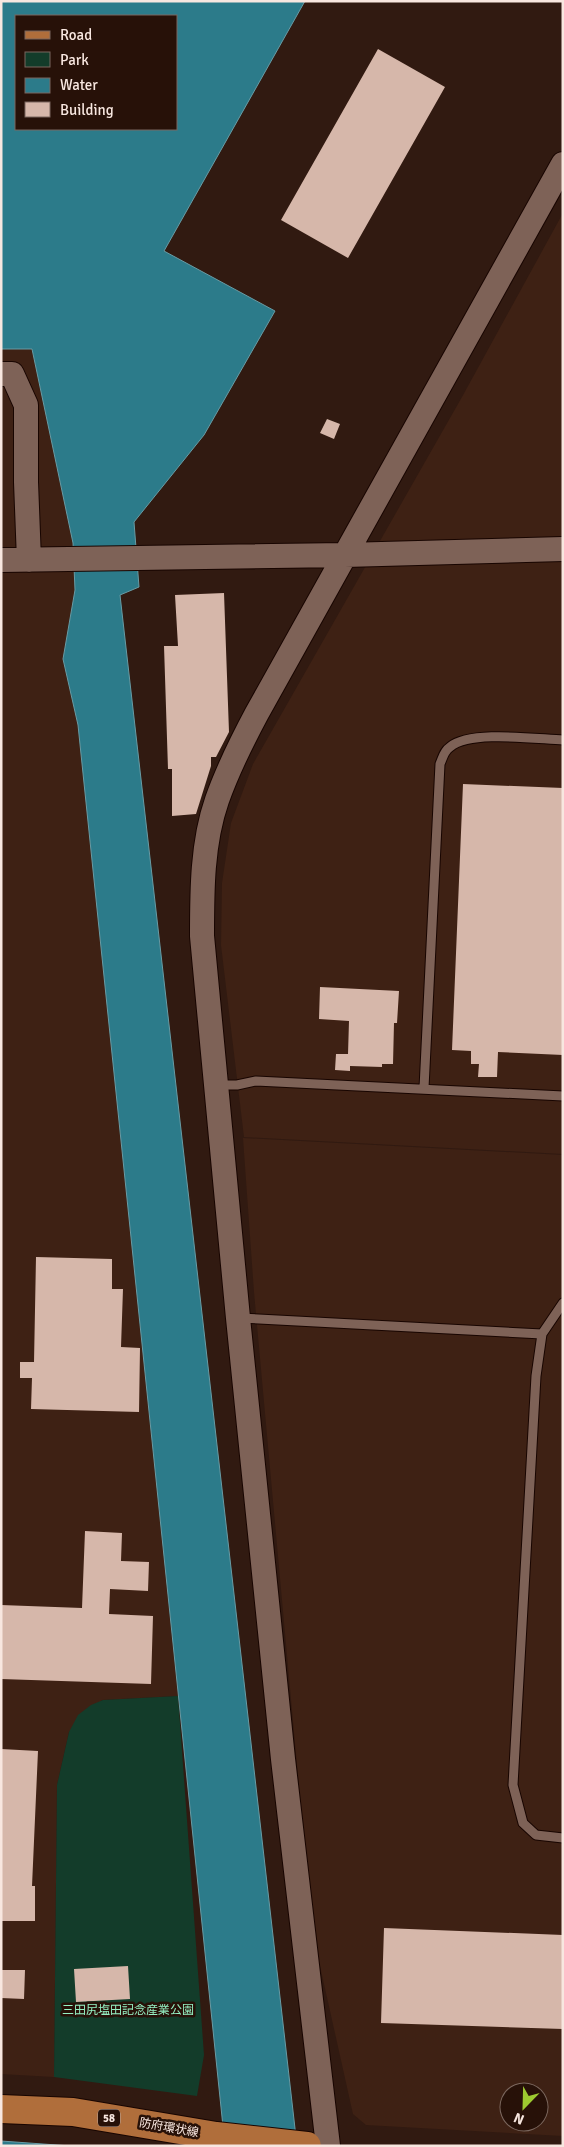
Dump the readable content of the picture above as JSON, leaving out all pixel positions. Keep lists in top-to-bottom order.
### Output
{
  "streets": {
    "main road": ["58", "防府環状線"]
  },
  "parks": ["三田尻塩田記念産業公園"],
  "legend": [
    "Road",
    "Park",
    "Water",
    "Building"
  ],
  "north": "bottom left"
}
